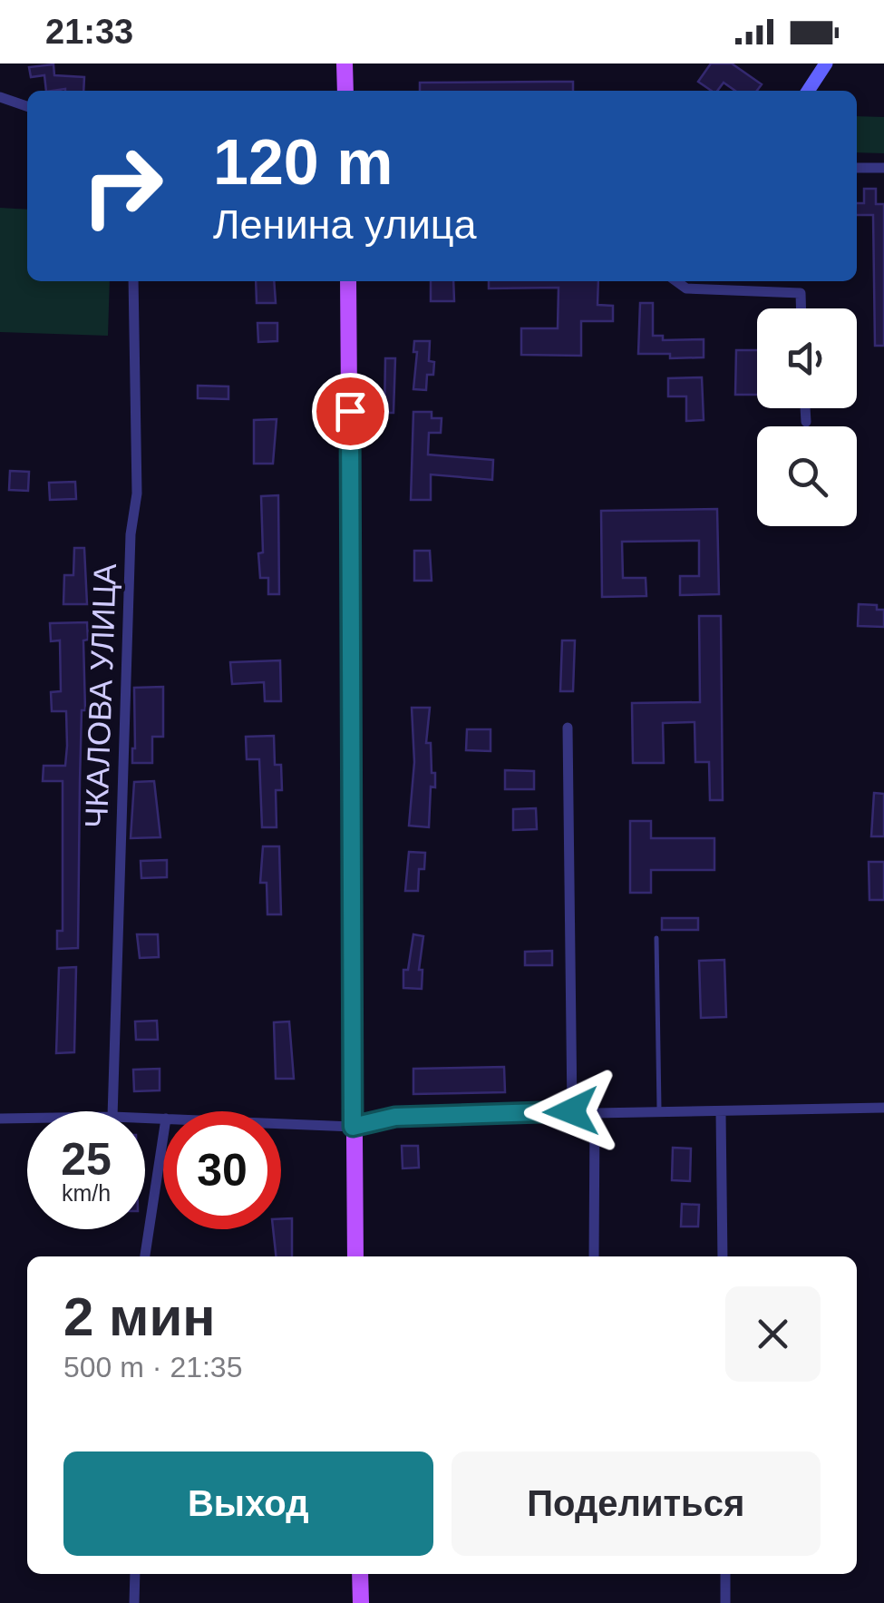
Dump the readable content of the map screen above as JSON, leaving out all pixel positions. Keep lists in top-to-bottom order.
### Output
{
  "streets": {
    "street": ["ЧКАЛОВА УЛИЦА"]
  },
  "page": {
    "status": "21:33",
    "turn": ["120 m", "Ленина улица"],
    "speed": "25 km/h",
    "limit": "30",
    "heading": ["2 мин", "500 m · 21:35"],
    "buttons": ["Выход", "Поделиться"]
  }
}
